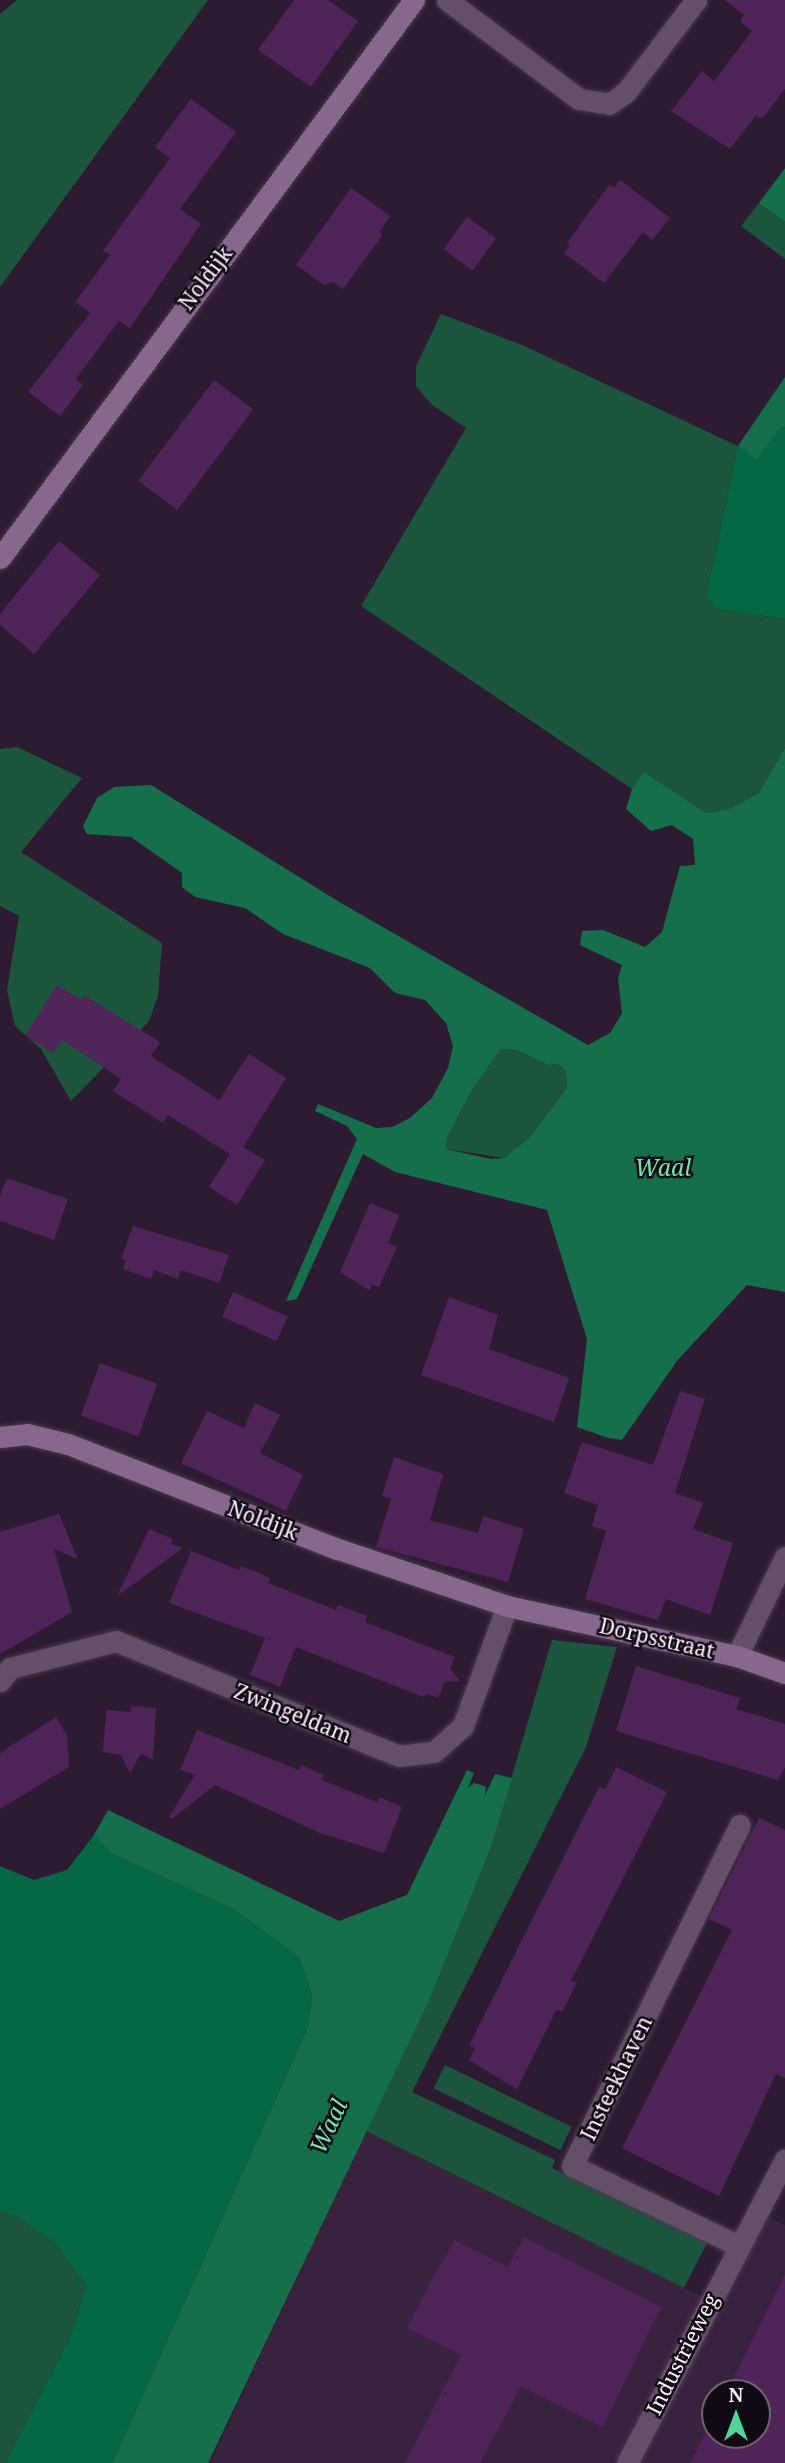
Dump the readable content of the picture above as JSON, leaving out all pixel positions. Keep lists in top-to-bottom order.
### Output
{
  "streets": {
    "street": [
      "Noldijk",
      "Dorpsstraat",
      "Zwingeldam",
      "Insteekhaven",
      "Industrieweg"
    ]
  },
  "crossings": [
    ["Noldijk", "Dorpsstraat"],
    ["Noldijk", "Zwingeldam"],
    ["Dorpsstraat", "Zwingeldam"],
    ["Insteekhaven", "Industrieweg"]
  ],
  "water": ["Waal"],
  "north": "top"
}
